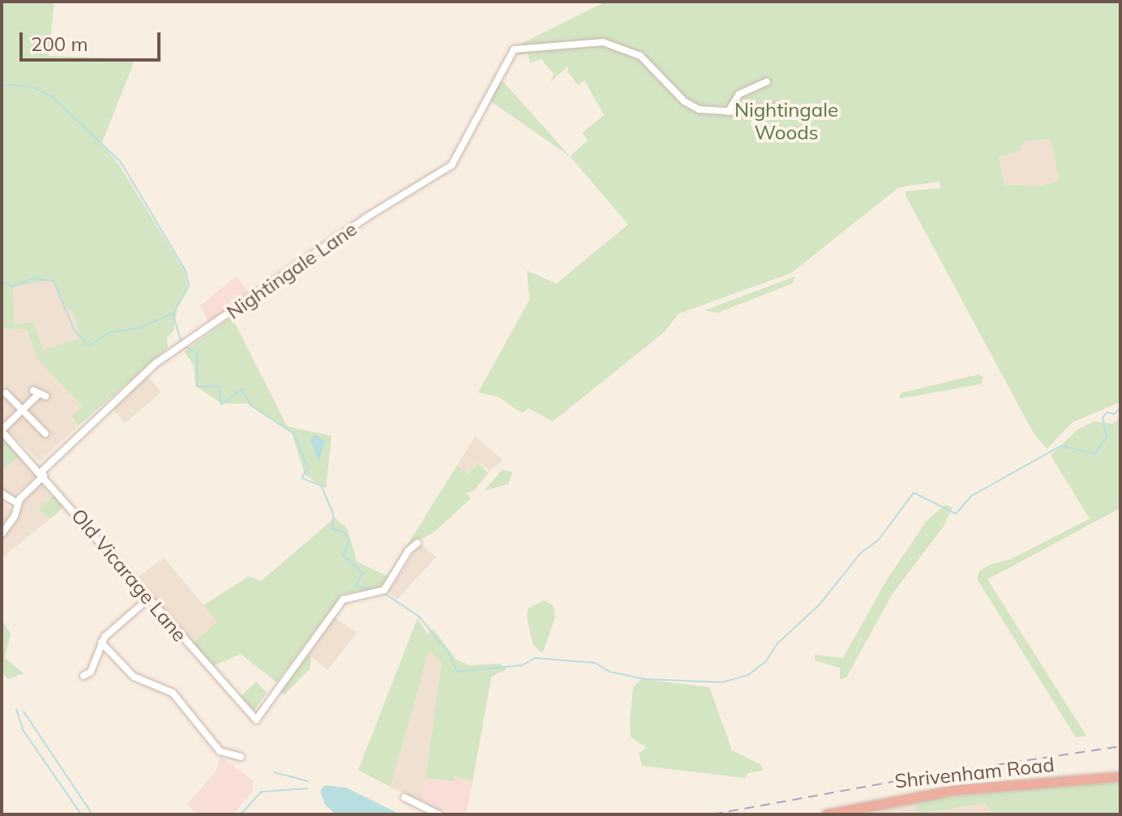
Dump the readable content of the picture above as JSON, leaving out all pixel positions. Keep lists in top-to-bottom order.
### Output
{
  "streets": {
    "highway": ["Shrivenham Road"],
    "street": ["Nightingale Lane", "Old Vicarage Lane"]
  },
  "crossings": [
    ["Nightingale Lane", "Old Vicarage Lane"]
  ],
  "parks": ["Nightingale Woods"],
  "scale_bar": "200 m"
}
